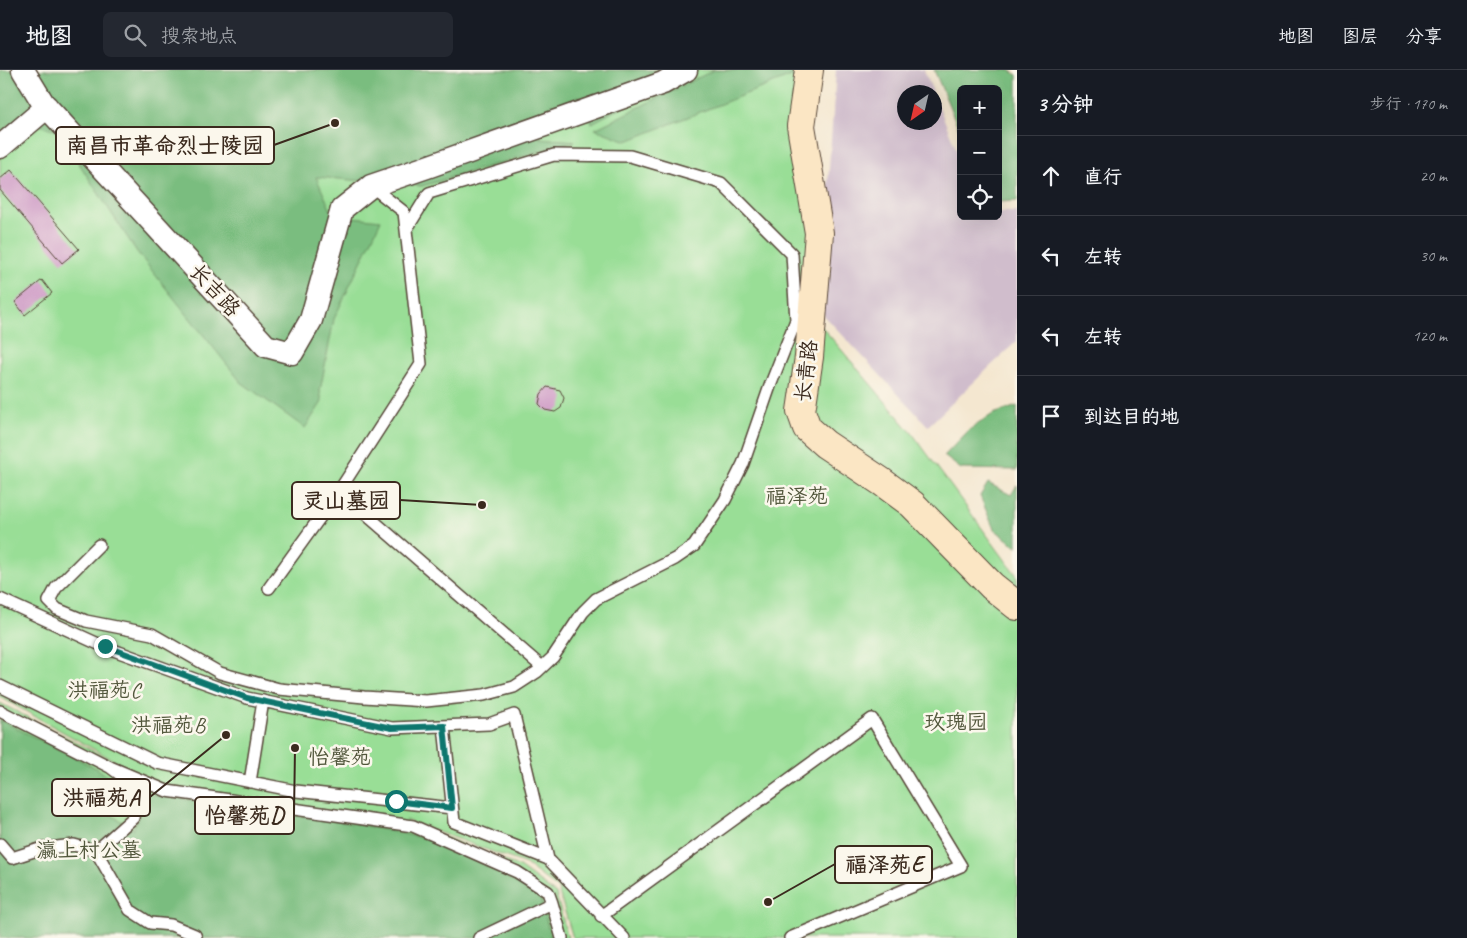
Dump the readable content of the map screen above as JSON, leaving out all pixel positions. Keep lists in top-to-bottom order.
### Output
{
  "streets": {
    "street": ["长吉路", "长青路"]
  },
  "parks": [
    "福泽苑",
    "洪福苑C",
    "玫瑰园",
    "洪福苑B",
    "怡馨苑",
    "瀛上村公墓"
  ],
  "places": [
    "南昌市革命烈士陵园",
    "灵山墓园",
    "洪福苑A",
    "怡馨苑D",
    "福泽苑E"
  ],
  "north": "bottom left",
  "page": {
    "header": "地图",
    "search": "搜索地点",
    "nav": ["地图", "图层", "分享"],
    "heading": ["3 分钟", "步行 · 170 m"],
    "map_buttons": ["+", "−"],
    "list": [
      ["直行", "20 m"],
      ["左转", "30 m"],
      ["左转", "120 m"],
      "到达目的地"
    ]
  }
}
